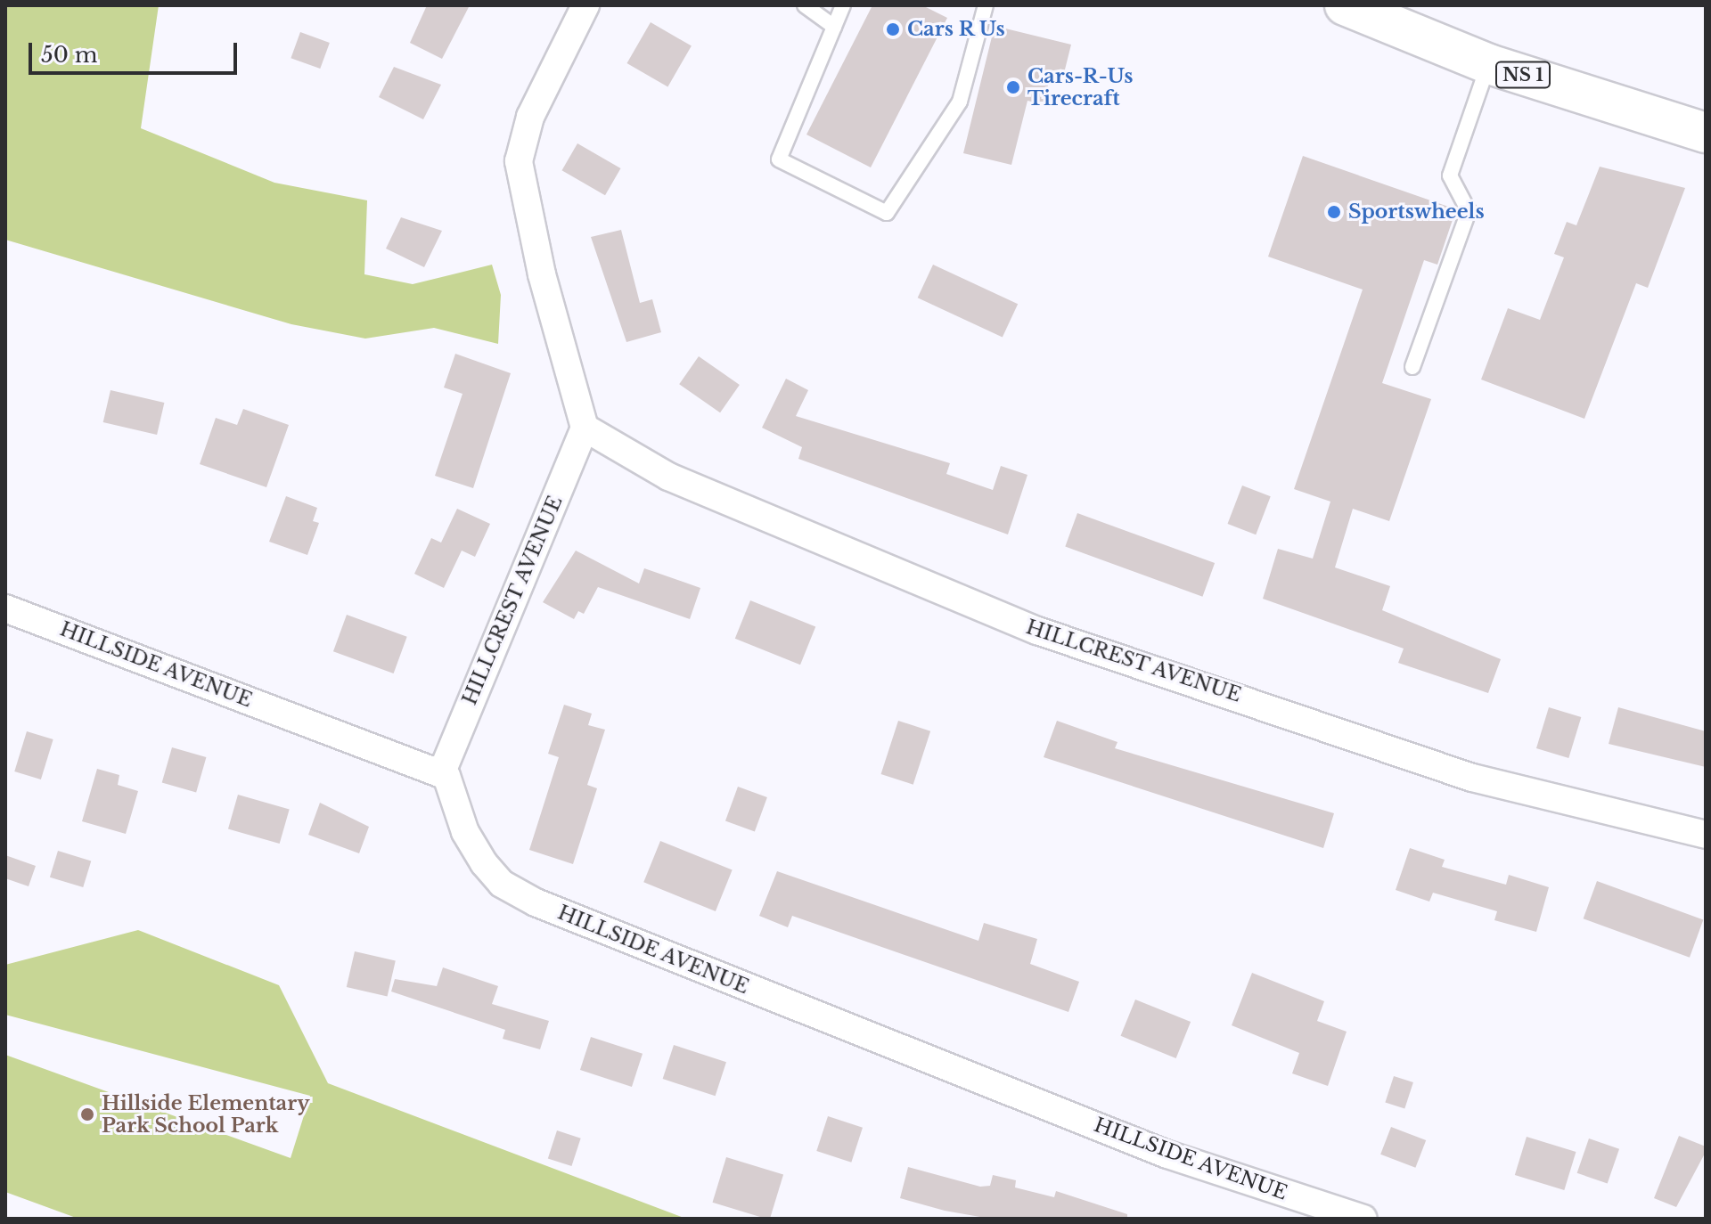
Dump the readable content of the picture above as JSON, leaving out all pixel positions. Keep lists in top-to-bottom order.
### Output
{
  "streets": {
    "main road": ["NS 1"],
    "street": ["HILLCREST AVENUE", "HILLSIDE AVENUE"]
  },
  "crossings": [
    ["HILLCREST AVENUE", "HILLSIDE AVENUE"]
  ],
  "places": [
    "Cars R Us",
    "Cars-R-Us Tirecraft",
    "Sportswheels",
    "Hillside Elementary Park School Park"
  ],
  "scale_bar": "50 m"
}
